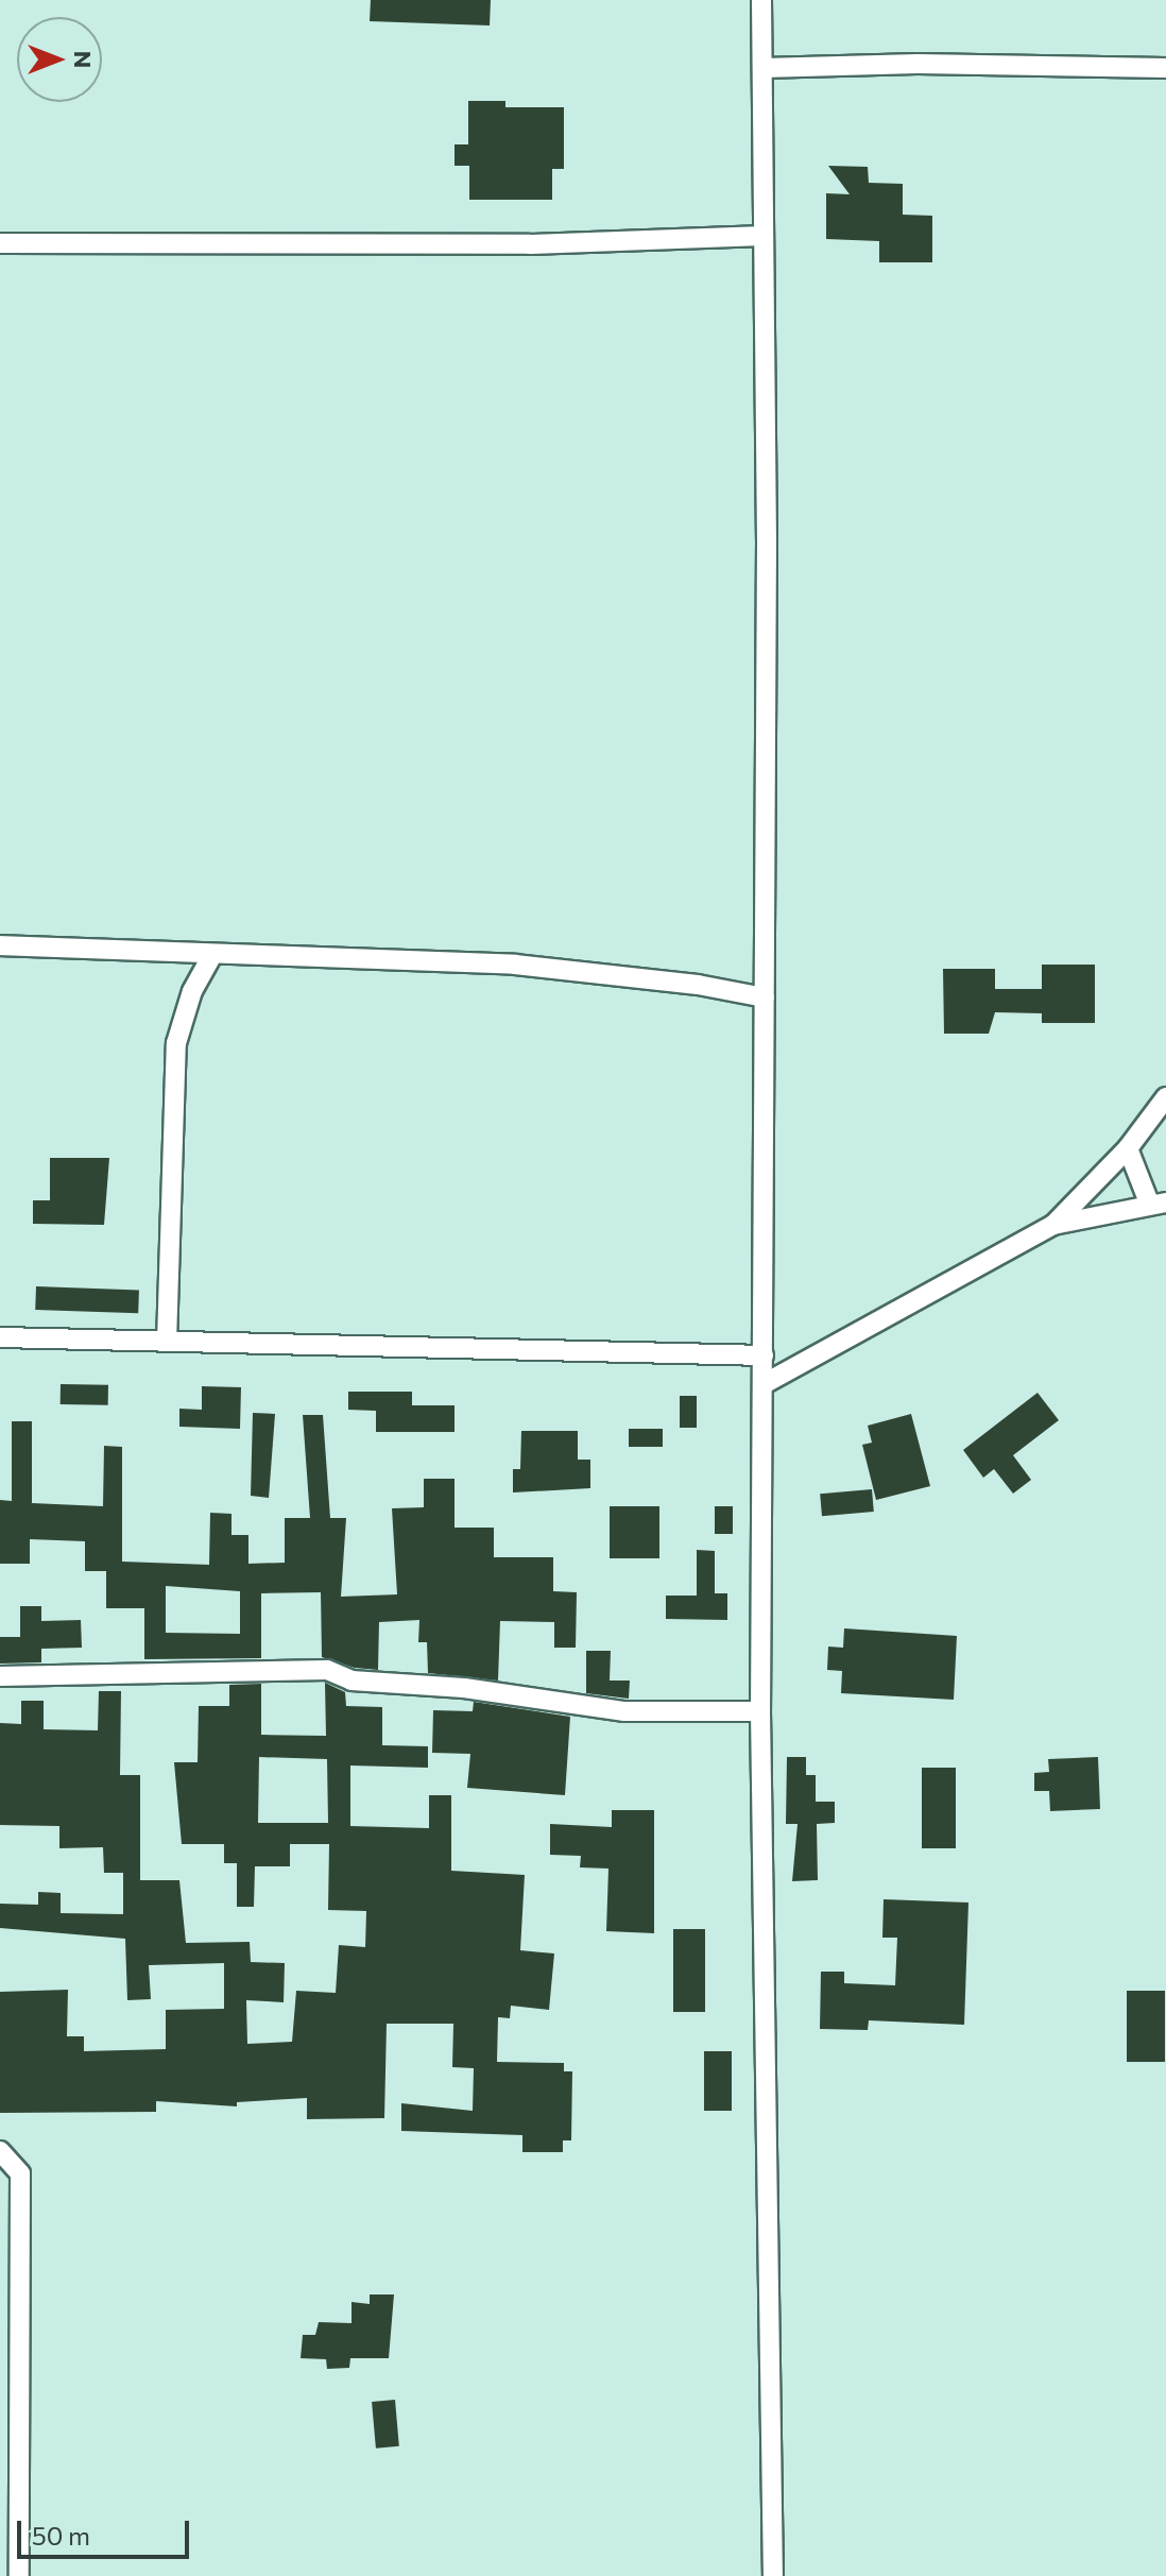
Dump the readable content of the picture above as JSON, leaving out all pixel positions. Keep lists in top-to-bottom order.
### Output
{
  "scale_bar": "50 m",
  "north": "right"
}
